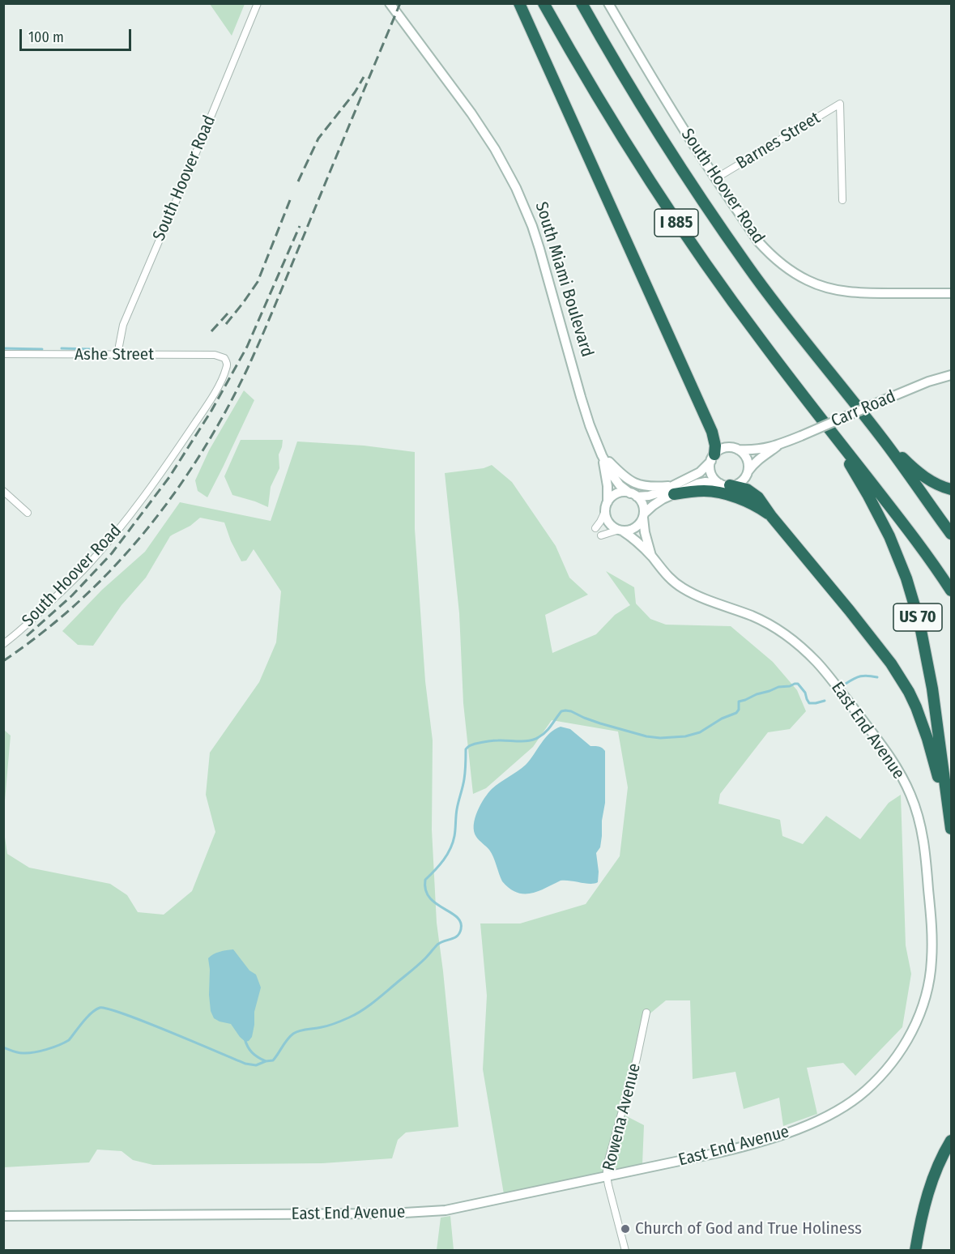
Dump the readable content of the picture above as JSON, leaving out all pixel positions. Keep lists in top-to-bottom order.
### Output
{
  "streets": {
    "highway": ["I 885", "US 70"],
    "street": [
      "Barnes Street",
      "South Hoover Road",
      "South Miami Boulevard",
      "Ashe Street",
      "Carr Road",
      "East End Avenue",
      "Rowena Avenue"
    ]
  },
  "crossings": [
    ["Barnes Street", "South Hoover Road"],
    ["South Hoover Road", "Ashe Street"],
    ["I 885", "US 70"],
    ["South Miami Boulevard", "East End Avenue"],
    ["East End Avenue", "Rowena Avenue"]
  ],
  "places": ["Church of God and True Holiness"],
  "scale_bar": "100 m"
}
